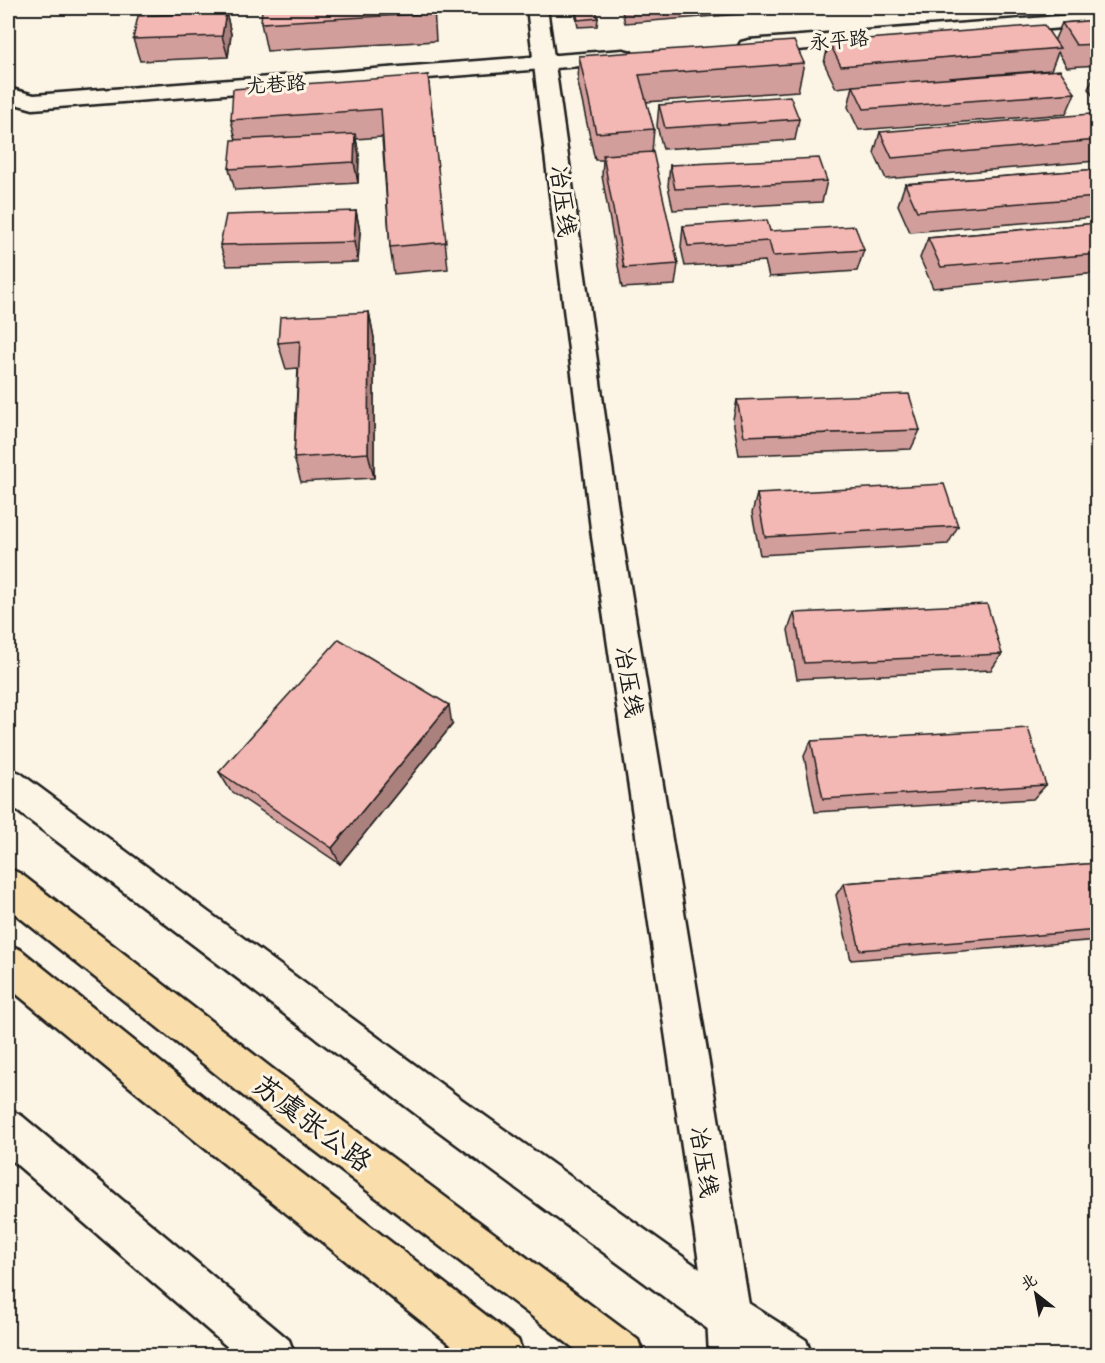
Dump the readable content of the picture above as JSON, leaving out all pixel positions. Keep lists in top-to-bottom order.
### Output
{
  "streets": {
    "highway": ["苏虞张公路"],
    "street": ["永平路", "尤巷路", "冶压线"]
  },
  "crossings": [
    ["尤巷路", "冶压线"]
  ],
  "north": "top left"
}
